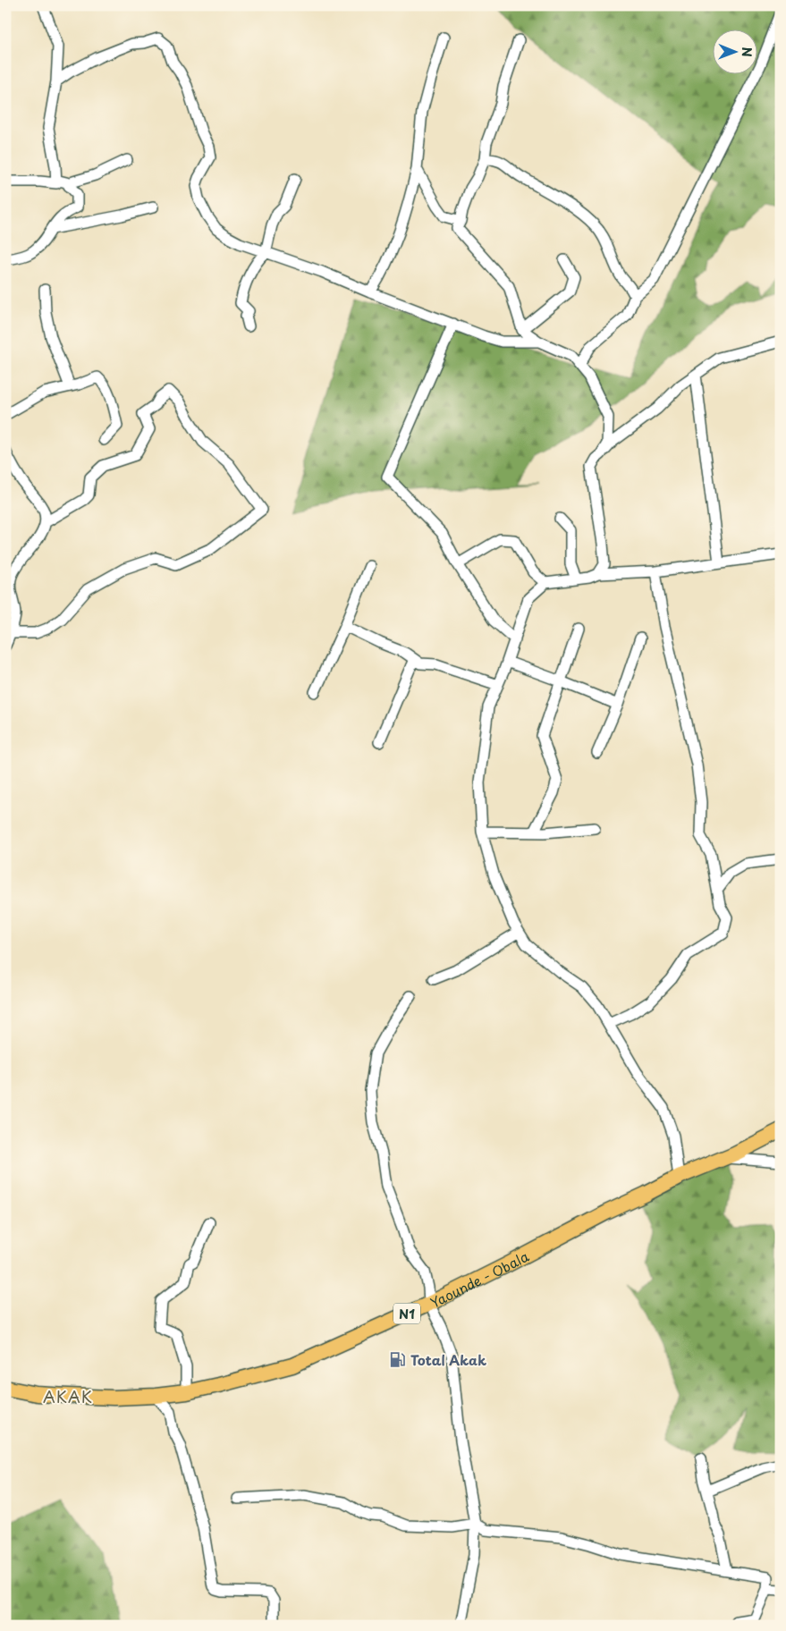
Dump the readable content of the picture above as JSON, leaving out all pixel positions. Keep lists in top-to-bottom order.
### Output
{
  "streets": {
    "highway": ["Yaounde - Obala", "N1"]
  },
  "districts": ["AKAK"],
  "places": {
    "fuel station": ["Total Akak"]
  },
  "north": "right"
}
